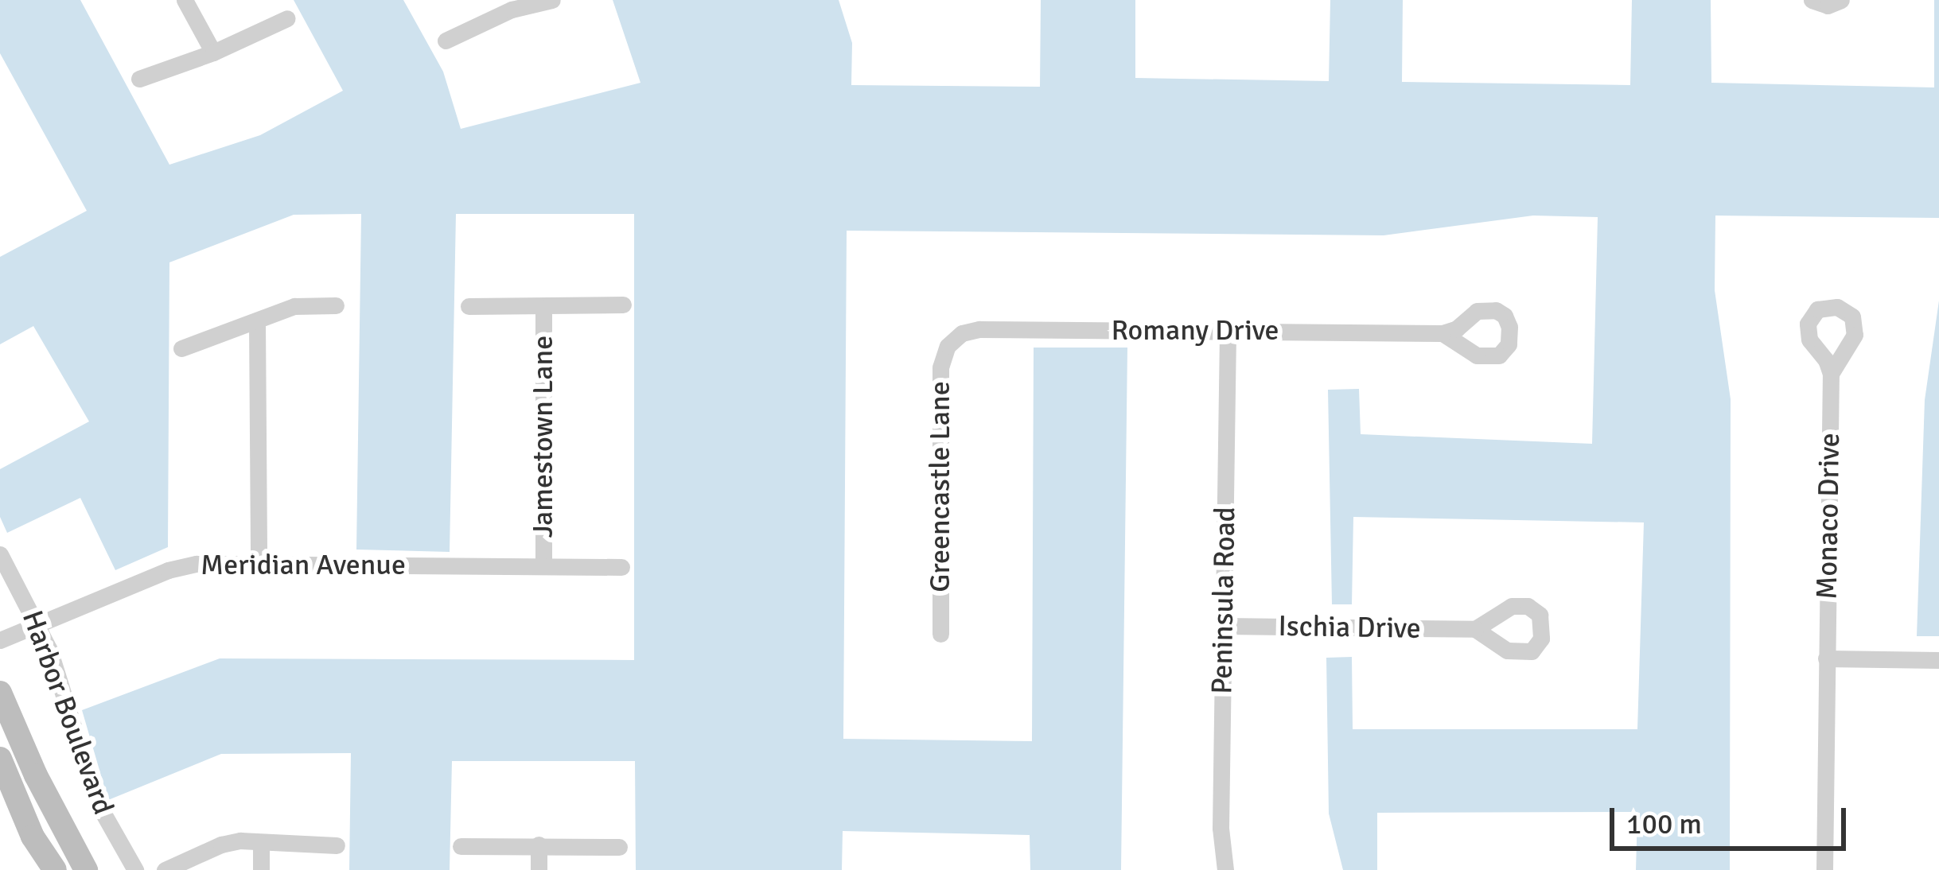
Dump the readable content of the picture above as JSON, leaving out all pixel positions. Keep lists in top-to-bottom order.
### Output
{
  "streets": {
    "street": [
      "Romany Drive",
      "Jamestown Lane",
      "Greencastle Lane",
      "Monaco Drive",
      "Meridian Avenue",
      "Peninsula Road",
      "Ischia Drive",
      "Harbor Boulevard"
    ]
  },
  "crossings": [
    ["Romany Drive", "Greencastle Lane"],
    ["Romany Drive", "Peninsula Road"],
    ["Jamestown Lane", "Meridian Avenue"],
    ["Meridian Avenue", "Harbor Boulevard"],
    ["Peninsula Road", "Ischia Drive"]
  ],
  "scale_bar": "100 m"
}
